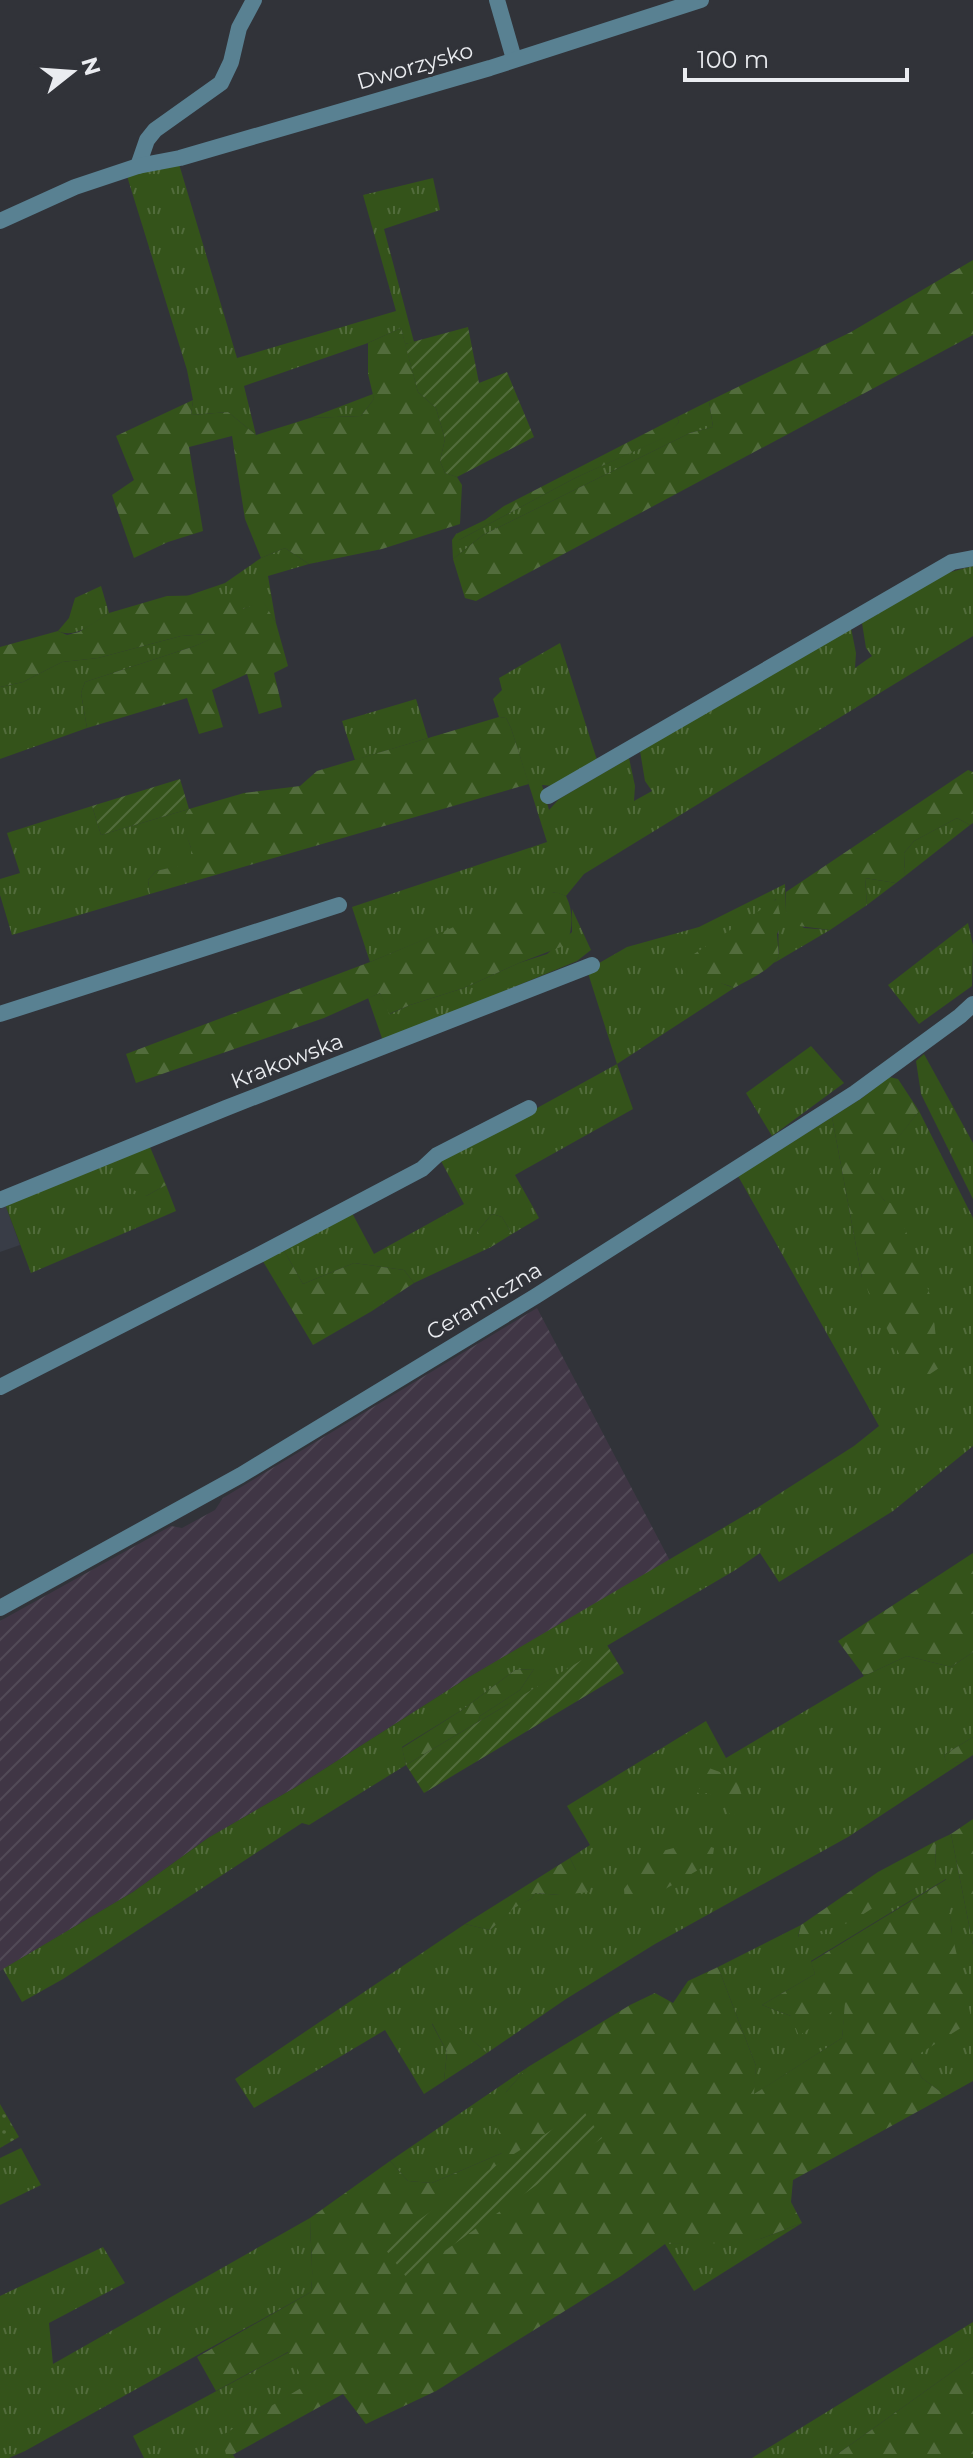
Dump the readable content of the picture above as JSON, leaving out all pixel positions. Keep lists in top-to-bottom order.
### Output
{
  "streets": {
    "street": ["Dworzysko", "Krakowska", "Ceramiczna"]
  },
  "scale_bar": "100 m",
  "north": "right"
}
